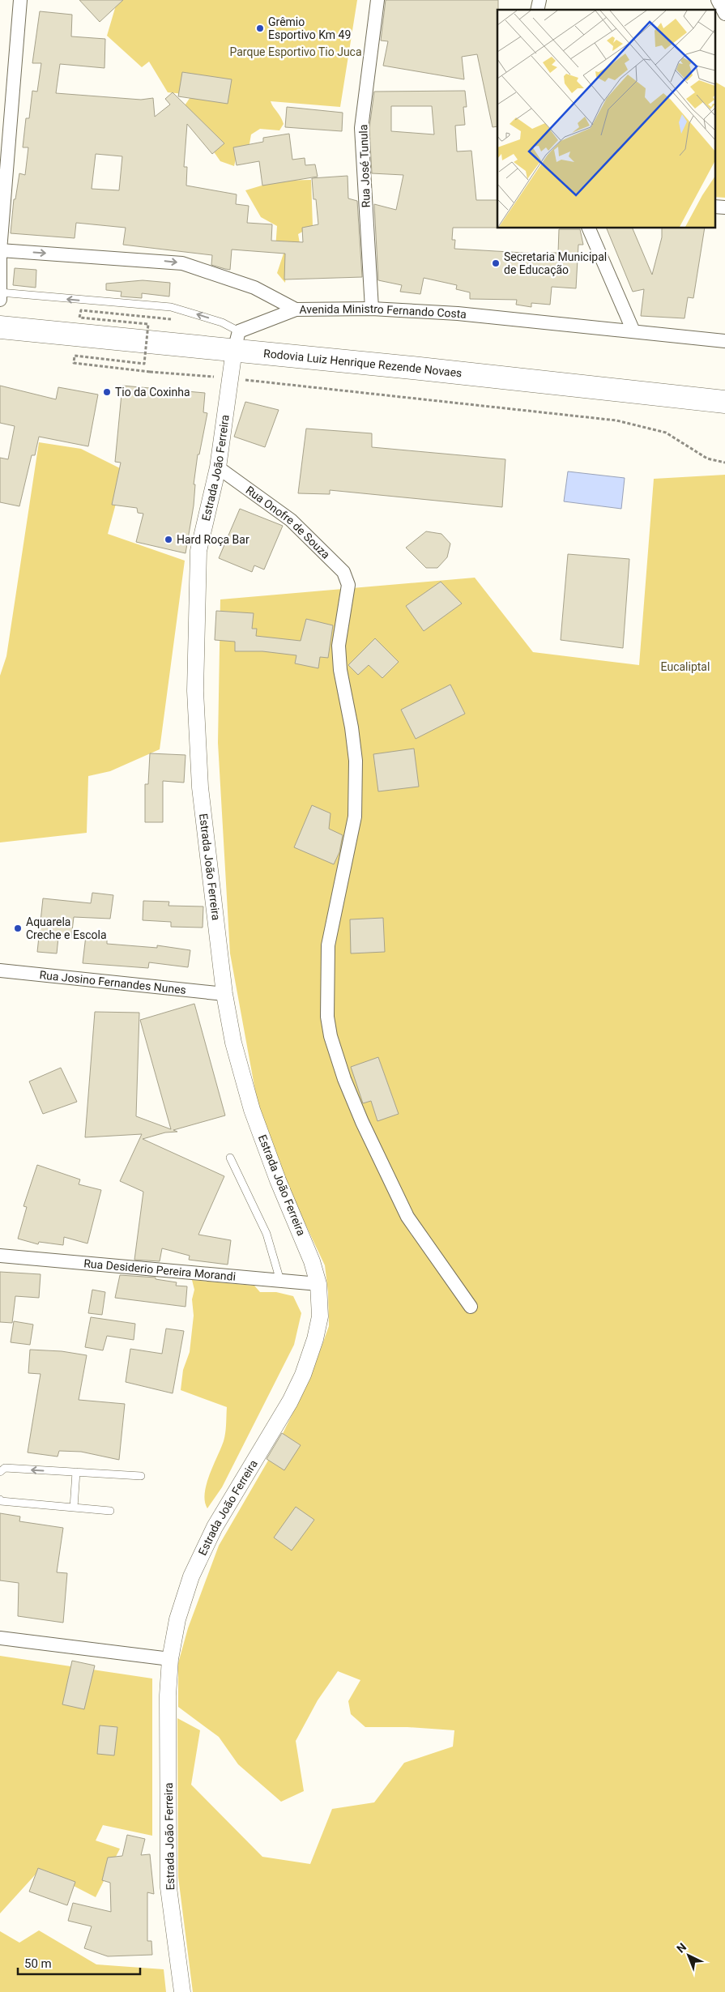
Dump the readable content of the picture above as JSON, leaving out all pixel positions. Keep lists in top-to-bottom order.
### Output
{
  "streets": {
    "highway": ["Rodovia Luiz Henrique Rezende Novaes"],
    "street": [
      "Rua José Tunula",
      "Avenida Ministro Fernando Costa",
      "Estrada João Ferreira",
      "Rua Onofre de Souza",
      "Rua Josino Fernandes Nunes",
      "Rua Desiderio Pereira Morandi"
    ]
  },
  "crossings": [
    ["Rua José Tunula", "Avenida Ministro Fernando Costa"],
    ["Rodovia Luiz Henrique Rezende Novaes", "Estrada João Ferreira"],
    ["Estrada João Ferreira", "Rua Onofre de Souza"],
    ["Estrada João Ferreira", "Rua Josino Fernandes Nunes"],
    ["Estrada João Ferreira", "Rua Desiderio Pereira Morandi"]
  ],
  "one_way": ["Avenida Ministro Fernando Costa"],
  "parks": ["Parque Esportivo Tio Juca", "Eucaliptal"],
  "places": [
    "Grêmio Esportivo Km 49",
    "Secretaria Municipal de Educação",
    "Tio da Coxinha",
    "Hard Roça Bar",
    "Aquarela Creche e Escola"
  ],
  "scale_bar": "50 m",
  "north": "top left"
}
